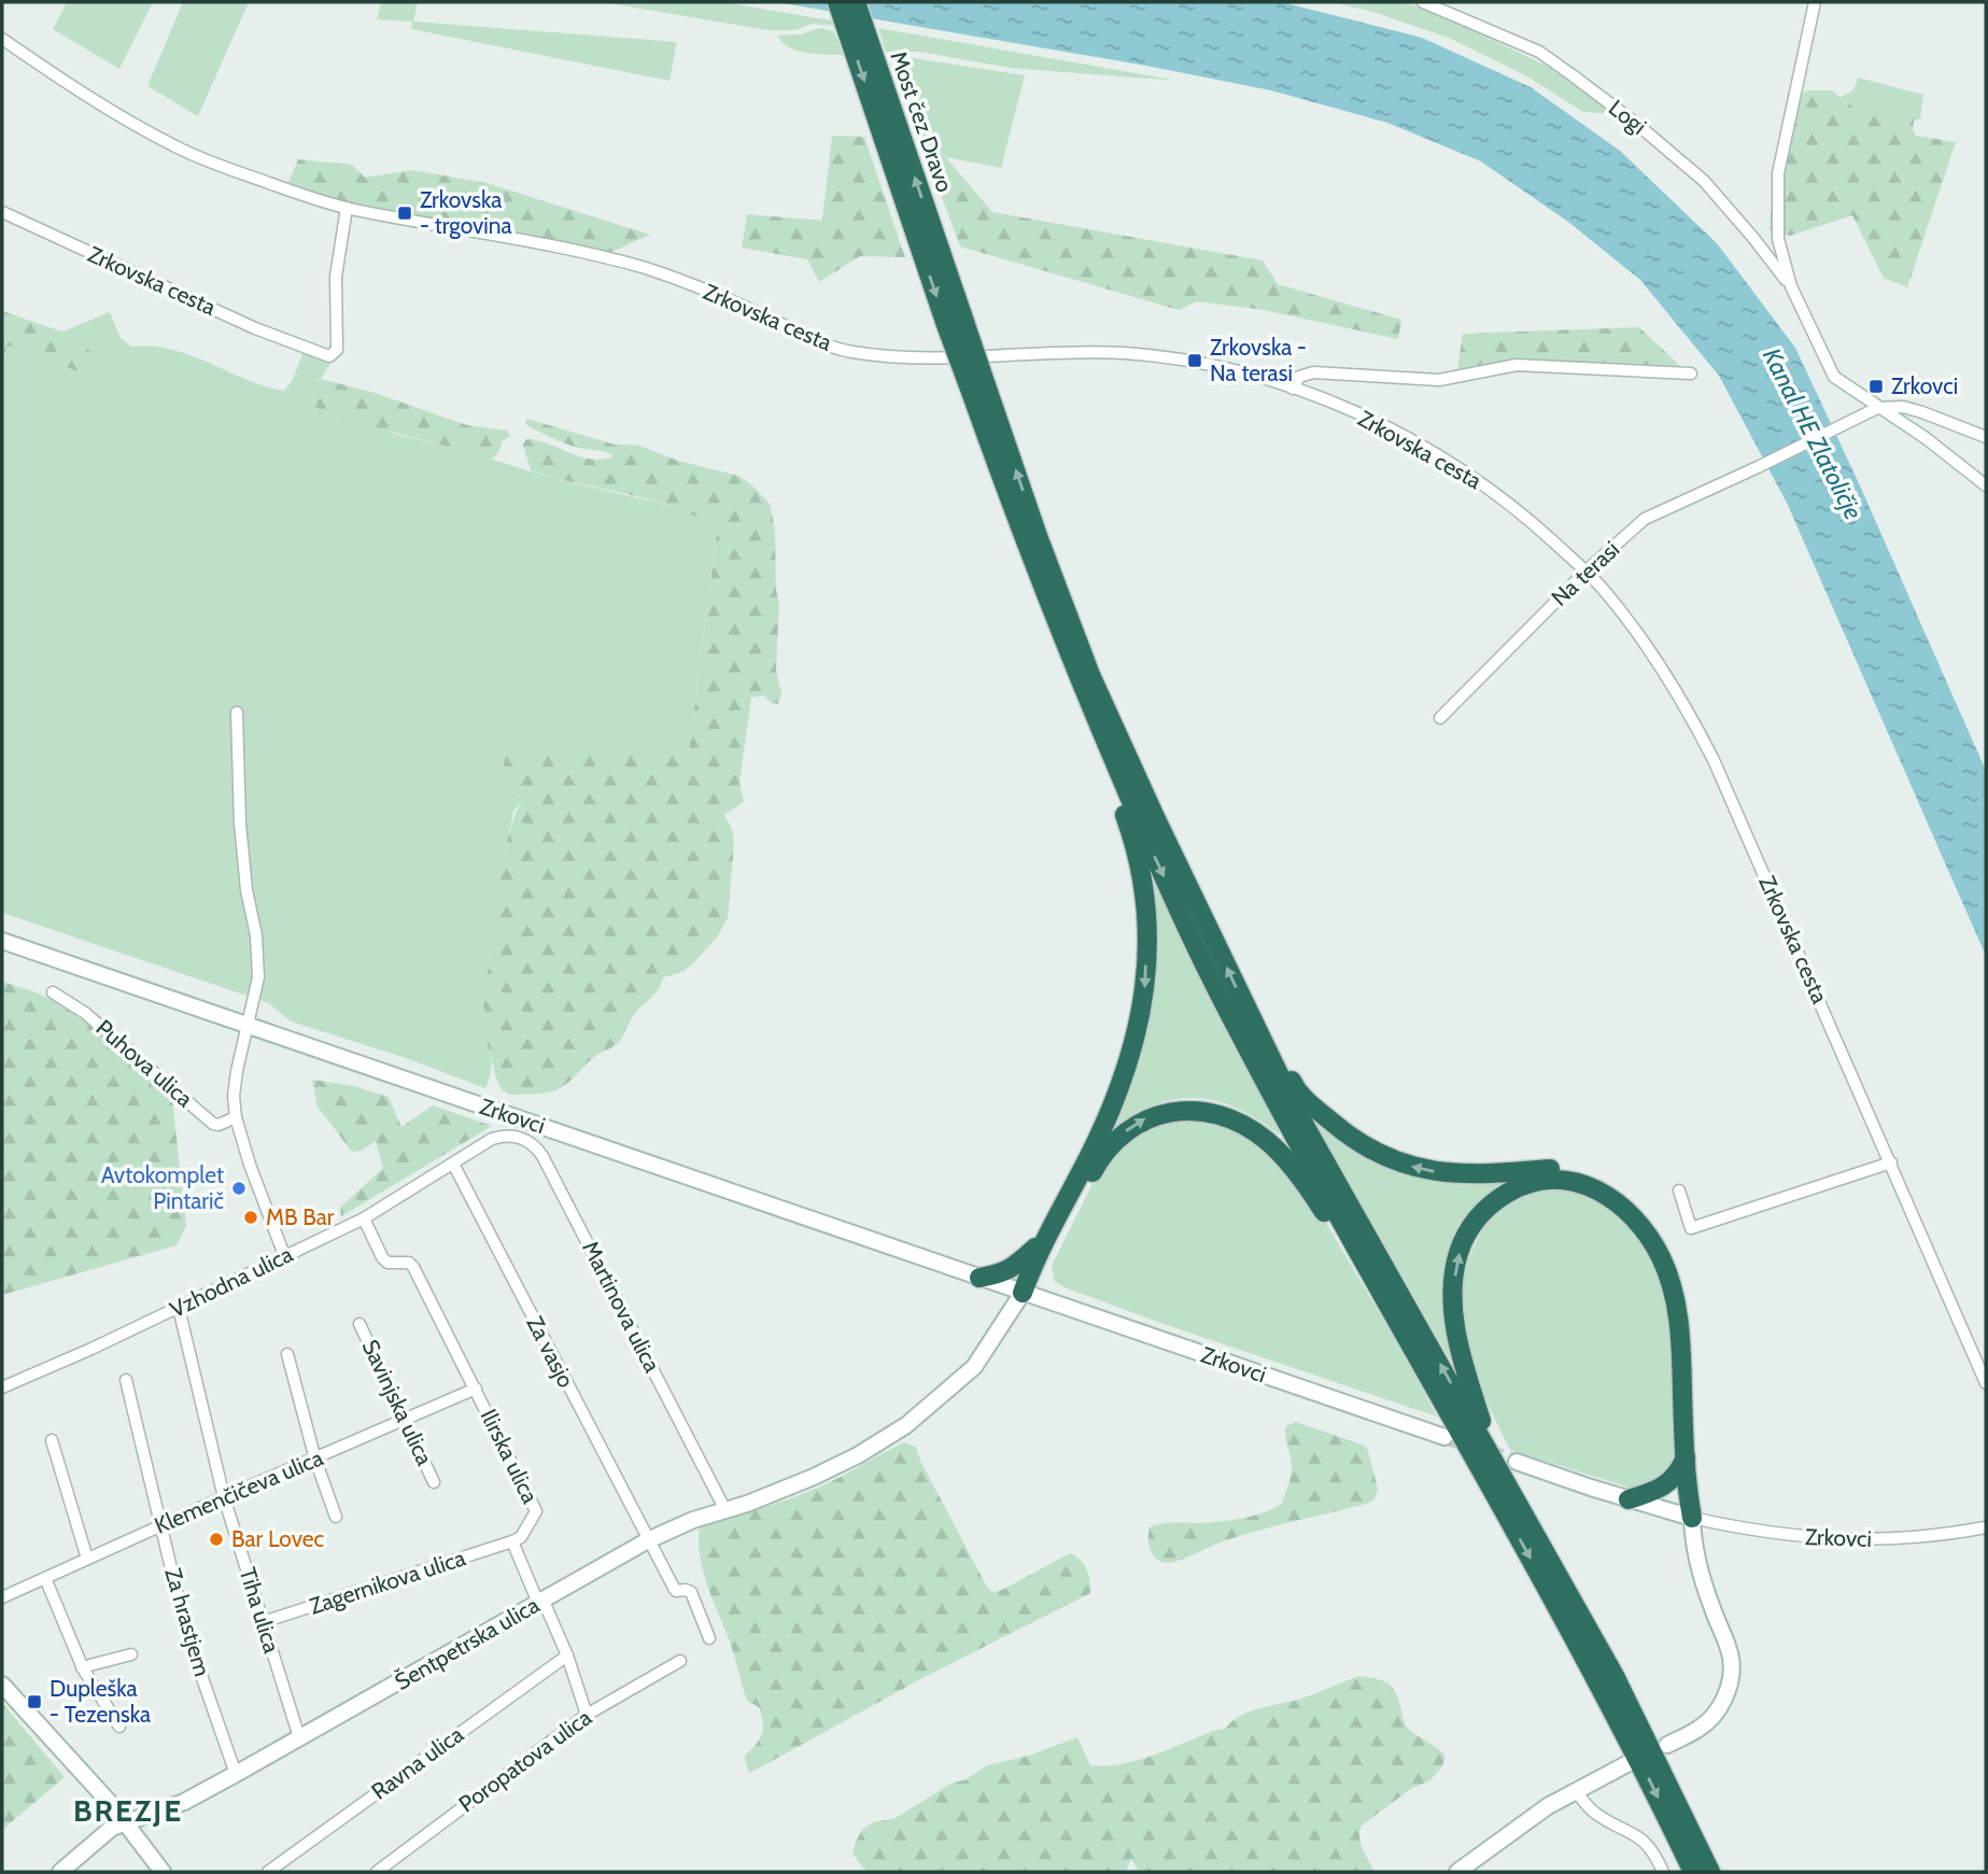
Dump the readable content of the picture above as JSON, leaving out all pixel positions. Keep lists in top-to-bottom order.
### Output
{
  "streets": {
    "highway": ["Most čez Dravo"],
    "street": [
      "Logi",
      "Zrkovska cesta",
      "Na terasi",
      "Puhova ulica",
      "Zrkovci",
      "Vzhodna ulica",
      "Martinova ulica",
      "Za vasjo",
      "Savinjska ulica",
      "Ilirska ulica",
      "Klemenčičeva ulica",
      "Zagernikova ulica",
      "Tiha ulica",
      "Za hrastjem",
      "Šentpetrska ulica",
      "Poropatova ulica",
      "Ravna ulica"
    ]
  },
  "crossings": [
    ["Logi", "Na terasi"],
    ["Zrkovska cesta", "Na terasi"],
    ["Zrkovci", "Šentpetrska ulica"],
    ["Vzhodna ulica", "Martinova ulica"],
    ["Vzhodna ulica", "Za vasjo"],
    ["Vzhodna ulica", "Ilirska ulica"],
    ["Vzhodna ulica", "Tiha ulica"],
    ["Martinova ulica", "Šentpetrska ulica"],
    ["Za vasjo", "Šentpetrska ulica"],
    ["Savinjska ulica", "Klemenčičeva ulica"],
    ["Ilirska ulica", "Klemenčičeva ulica"],
    ["Ilirska ulica", "Zagernikova ulica"],
    ["Klemenčičeva ulica", "Tiha ulica"],
    ["Klemenčičeva ulica", "Za hrastjem"],
    ["Zagernikova ulica", "Tiha ulica"],
    ["Tiha ulica", "Šentpetrska ulica"],
    ["Za hrastjem", "Šentpetrska ulica"]
  ],
  "districts": ["BREZJE"],
  "water": ["Kanal HE Zlatoličje"],
  "places": {
    "transit": [
      "Zrkovska - trgovina",
      "Zrkovska - Na terasi",
      "Zrkovci",
      "Dupleška - Tezenska"
    ],
    "other": ["Avtokomplet Pintarič", "MB Bar", "Bar Lovec"]
  }
}
